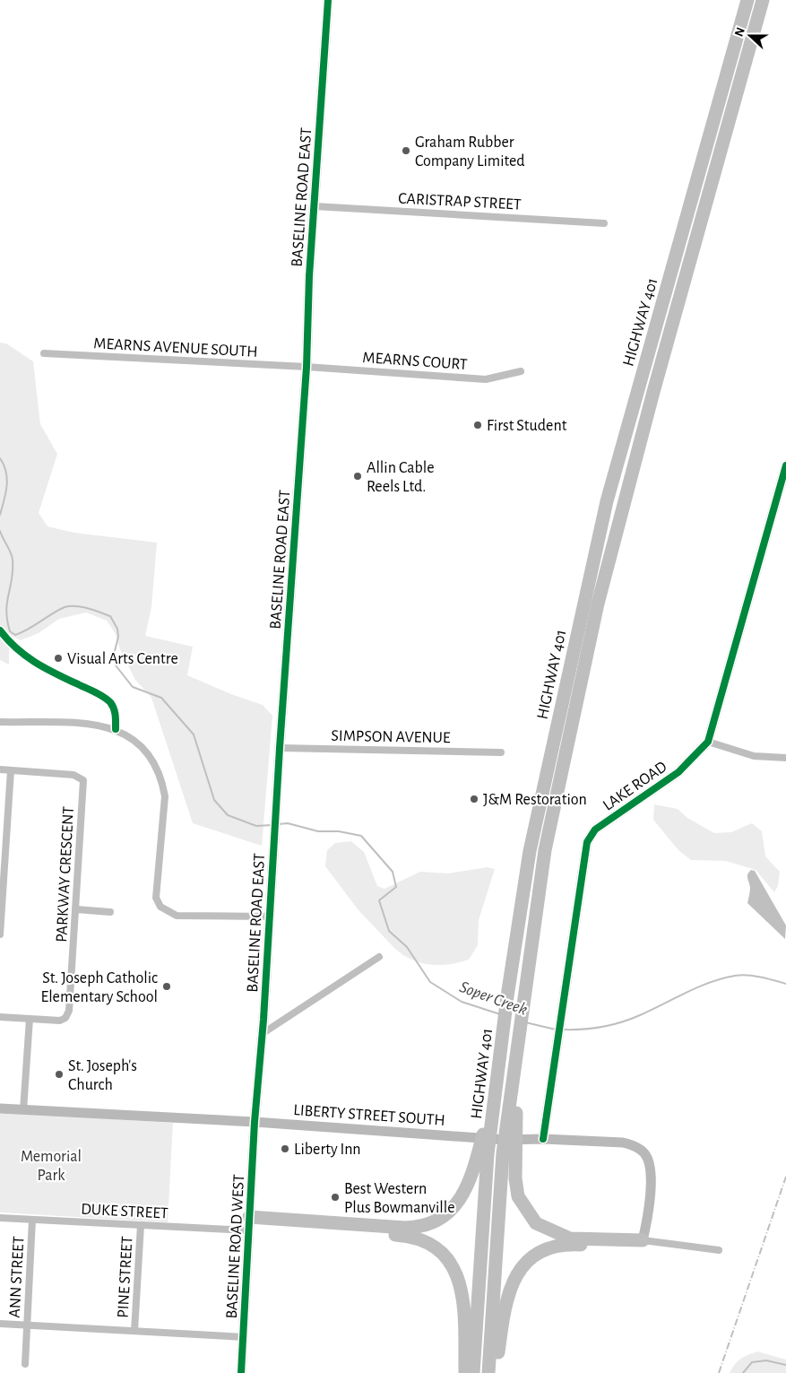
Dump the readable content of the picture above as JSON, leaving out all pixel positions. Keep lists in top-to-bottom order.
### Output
{
  "streets": {
    "highway": ["HIGHWAY 401"],
    "street": [
      "BASELINE ROAD EAST",
      "CARISTRAP STREET",
      "MEARNS AVENUE SOUTH",
      "MEARNS COURT",
      "SIMPSON AVENUE",
      "LAKE ROAD",
      "PARKWAY CRESCENT",
      "LIBERTY STREET SOUTH",
      "DUKE STREET",
      "BASELINE ROAD WEST",
      "ANN STREET",
      "PINE STREET"
    ]
  },
  "crossings": [
    ["BASELINE ROAD EAST", "CARISTRAP STREET"],
    ["BASELINE ROAD EAST", "MEARNS AVENUE SOUTH"],
    ["BASELINE ROAD EAST", "MEARNS COURT"],
    ["BASELINE ROAD EAST", "SIMPSON AVENUE"],
    ["BASELINE ROAD EAST", "LIBERTY STREET SOUTH"],
    ["BASELINE ROAD EAST", "BASELINE ROAD WEST"],
    ["MEARNS AVENUE SOUTH", "MEARNS COURT"],
    ["LAKE ROAD", "LIBERTY STREET SOUTH"],
    ["LIBERTY STREET SOUTH", "BASELINE ROAD WEST"],
    ["DUKE STREET", "BASELINE ROAD WEST"],
    ["DUKE STREET", "ANN STREET"],
    ["DUKE STREET", "PINE STREET"]
  ],
  "water": ["Soper Creek"],
  "parks": ["Memorial Park"],
  "places": [
    "Graham Rubber Company Limited",
    "First Student",
    "Allin Cable Reels Ltd.",
    "Visual Arts Centre",
    "J&M Restoration",
    "St. Joseph Catholic Elementary School",
    "St. Joseph's Church",
    "Liberty Inn",
    "Best Western Plus Bowmanville"
  ],
  "north": "left"
}
